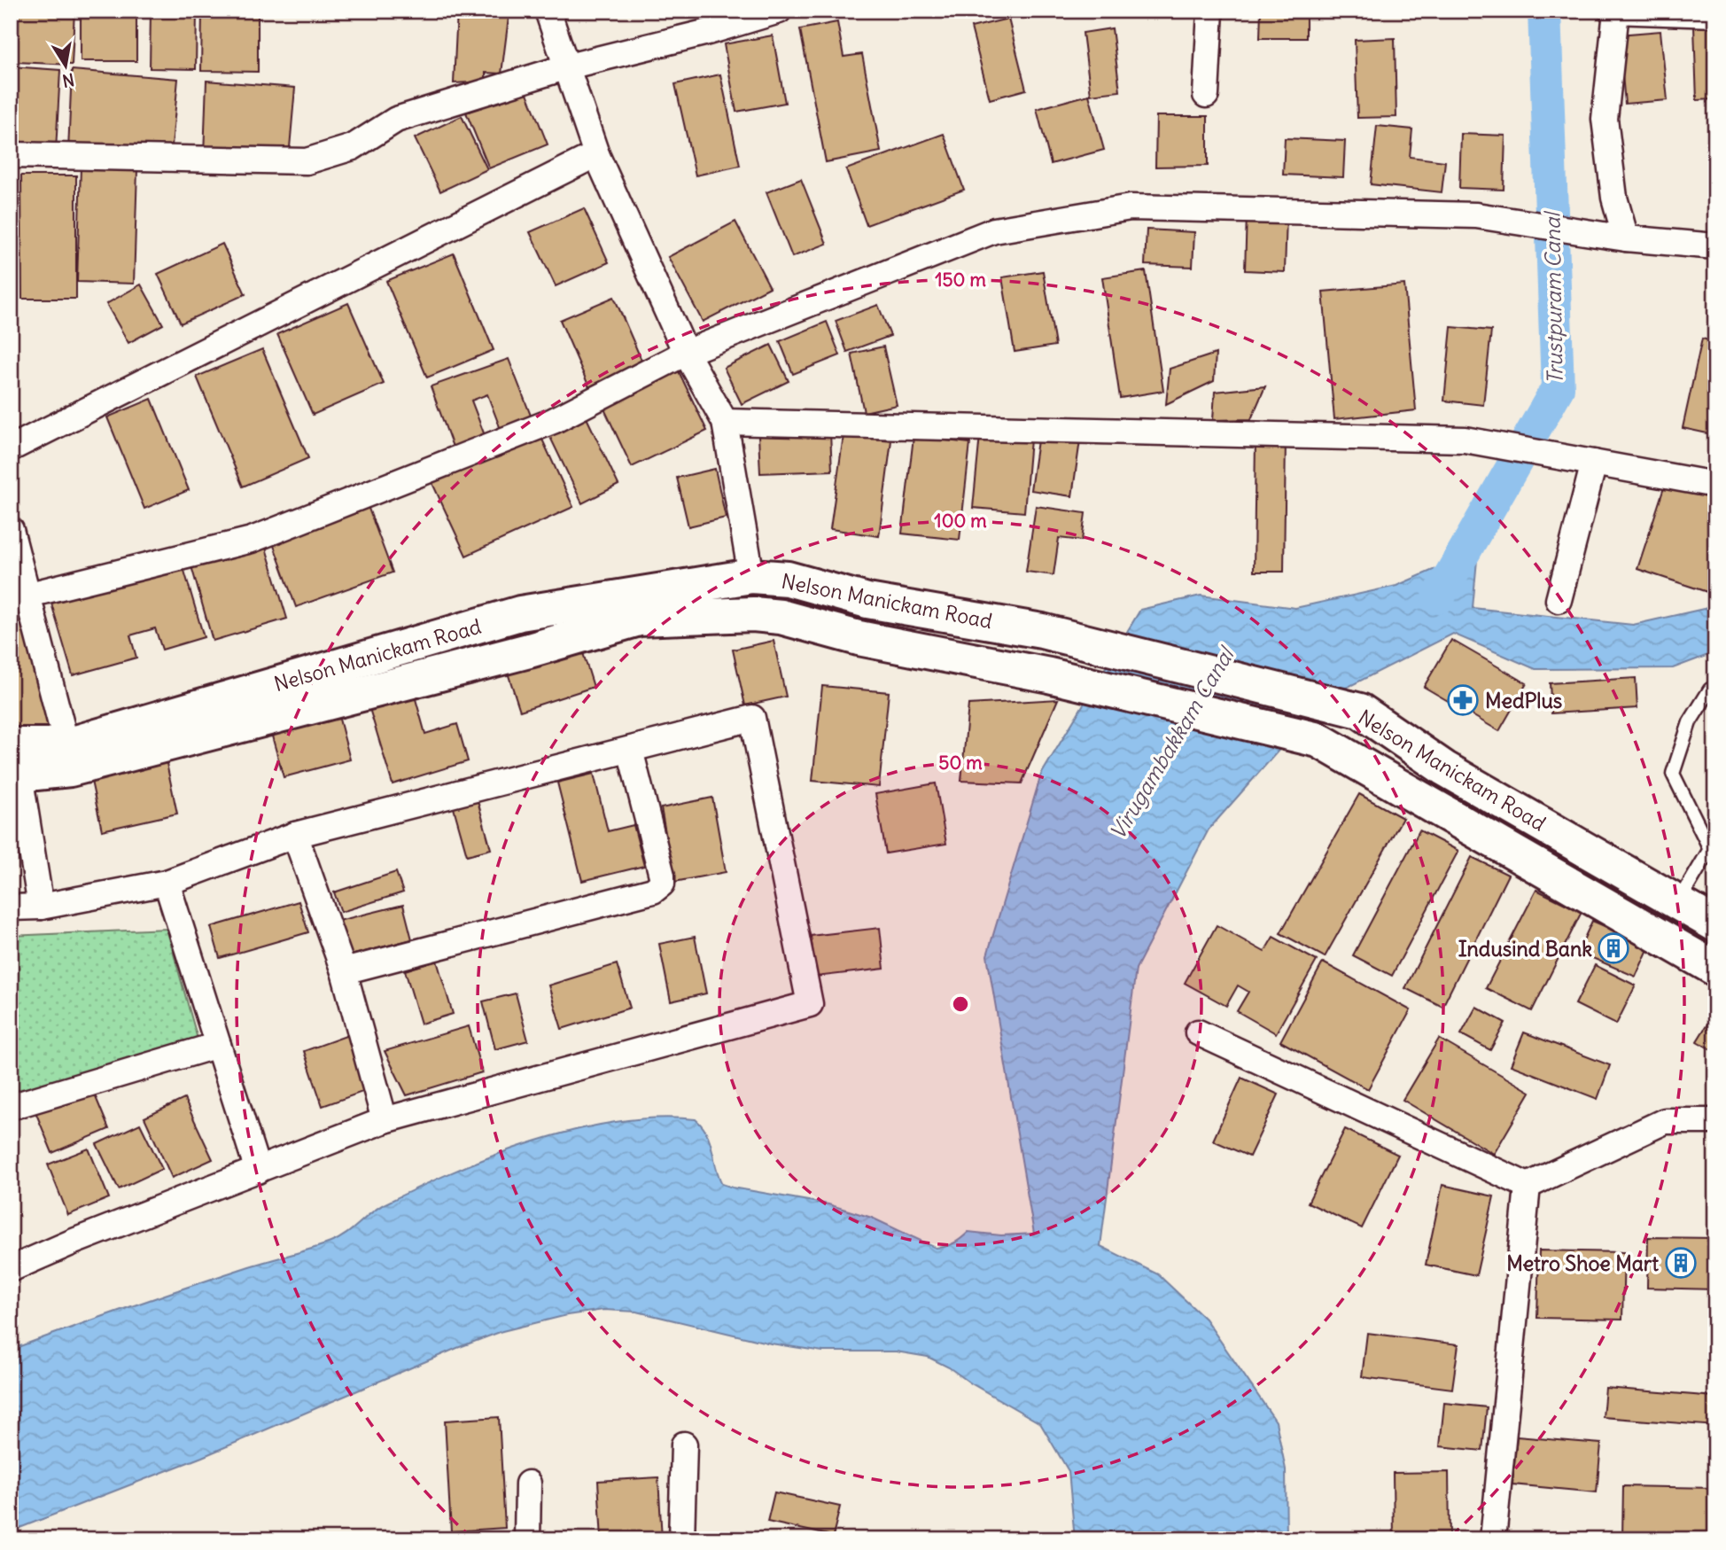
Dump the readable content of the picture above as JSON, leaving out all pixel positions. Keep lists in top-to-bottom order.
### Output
{
  "streets": {
    "main road": ["Nelson Manickam Road"]
  },
  "water": ["Trustpuram Canal", "Virugambakkam Canal"],
  "places": {
    "pharmacy": ["MedPlus"],
    "building": ["Indusind Bank", "Metro Shoe Mart"]
  },
  "north": "bottom",
  "rings": ["150 m", "100 m", "50 m"]
}
